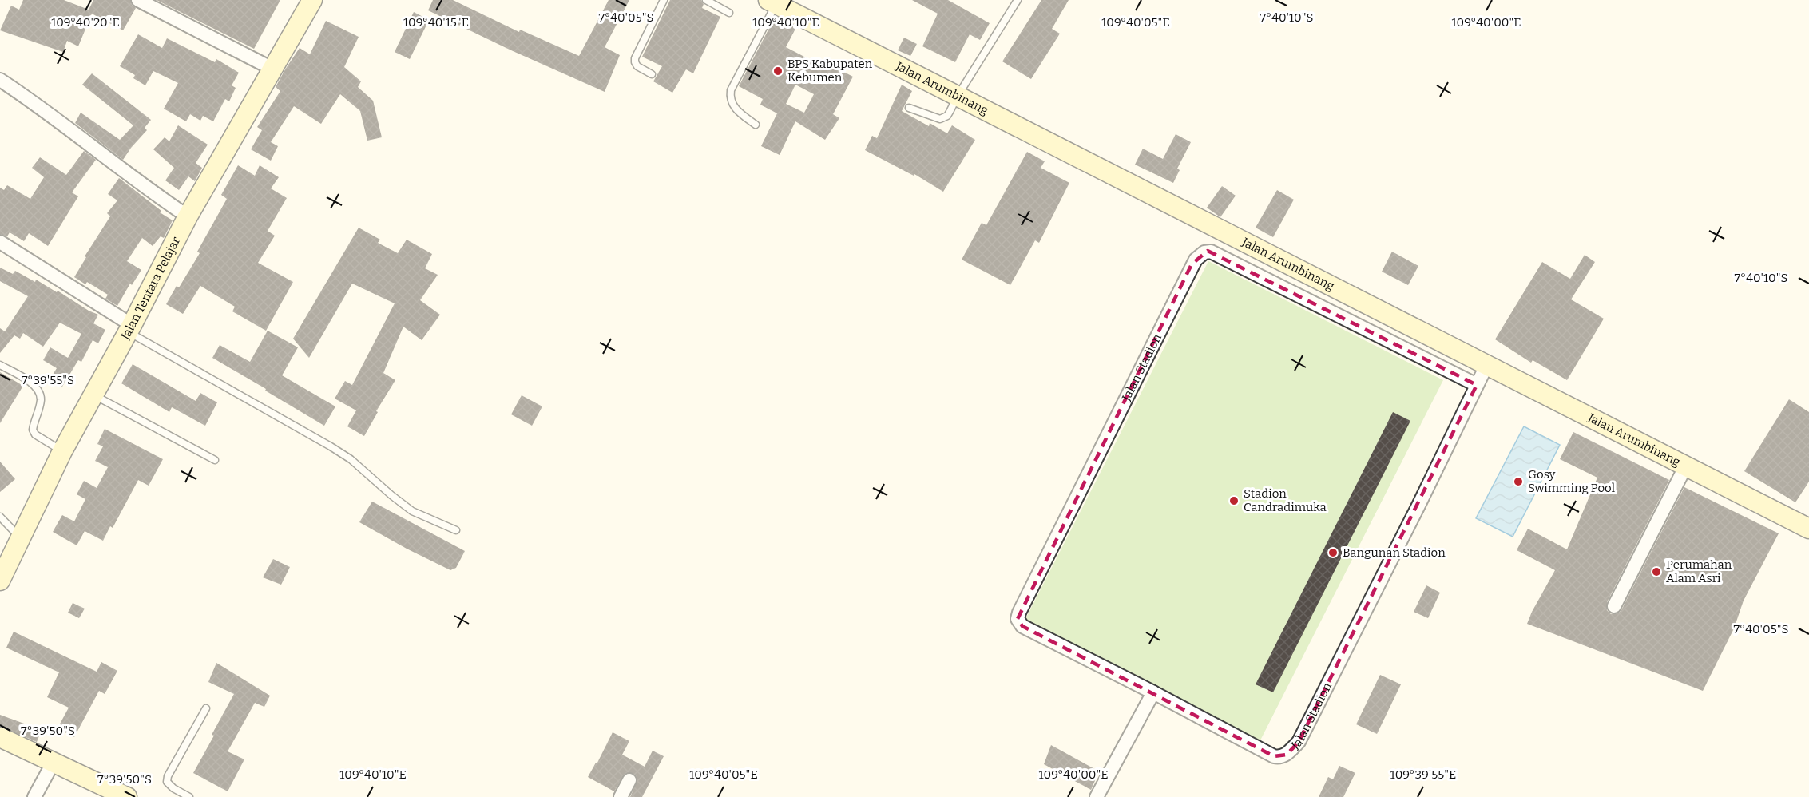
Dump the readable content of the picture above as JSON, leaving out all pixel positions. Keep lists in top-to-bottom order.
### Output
{
  "streets": {
    "main road": ["Jalan Arumbinang", "Jalan Tentara Pelajar"],
    "street": ["Jalan Stadion"]
  },
  "crossings": [
    ["Jalan Arumbinang", "Jalan Stadion"]
  ],
  "places": [
    "BPS Kabupaten Kebumen",
    "Gosy Swimming Pool",
    "Stadion Candradimuka",
    "Bangunan Stadion",
    "Perumahan Alam Asri"
  ],
  "coordinates": [
    "7°40'05\"S",
    "7°40'10\"S",
    "109°40'20\"E",
    "109°40'15\"E",
    "109°40'10\"E",
    "109°40'05\"E",
    "109°40'00\"E",
    "7°39'55\"S",
    "7°39'50\"S",
    "109°39'55\"E"
  ]
}
